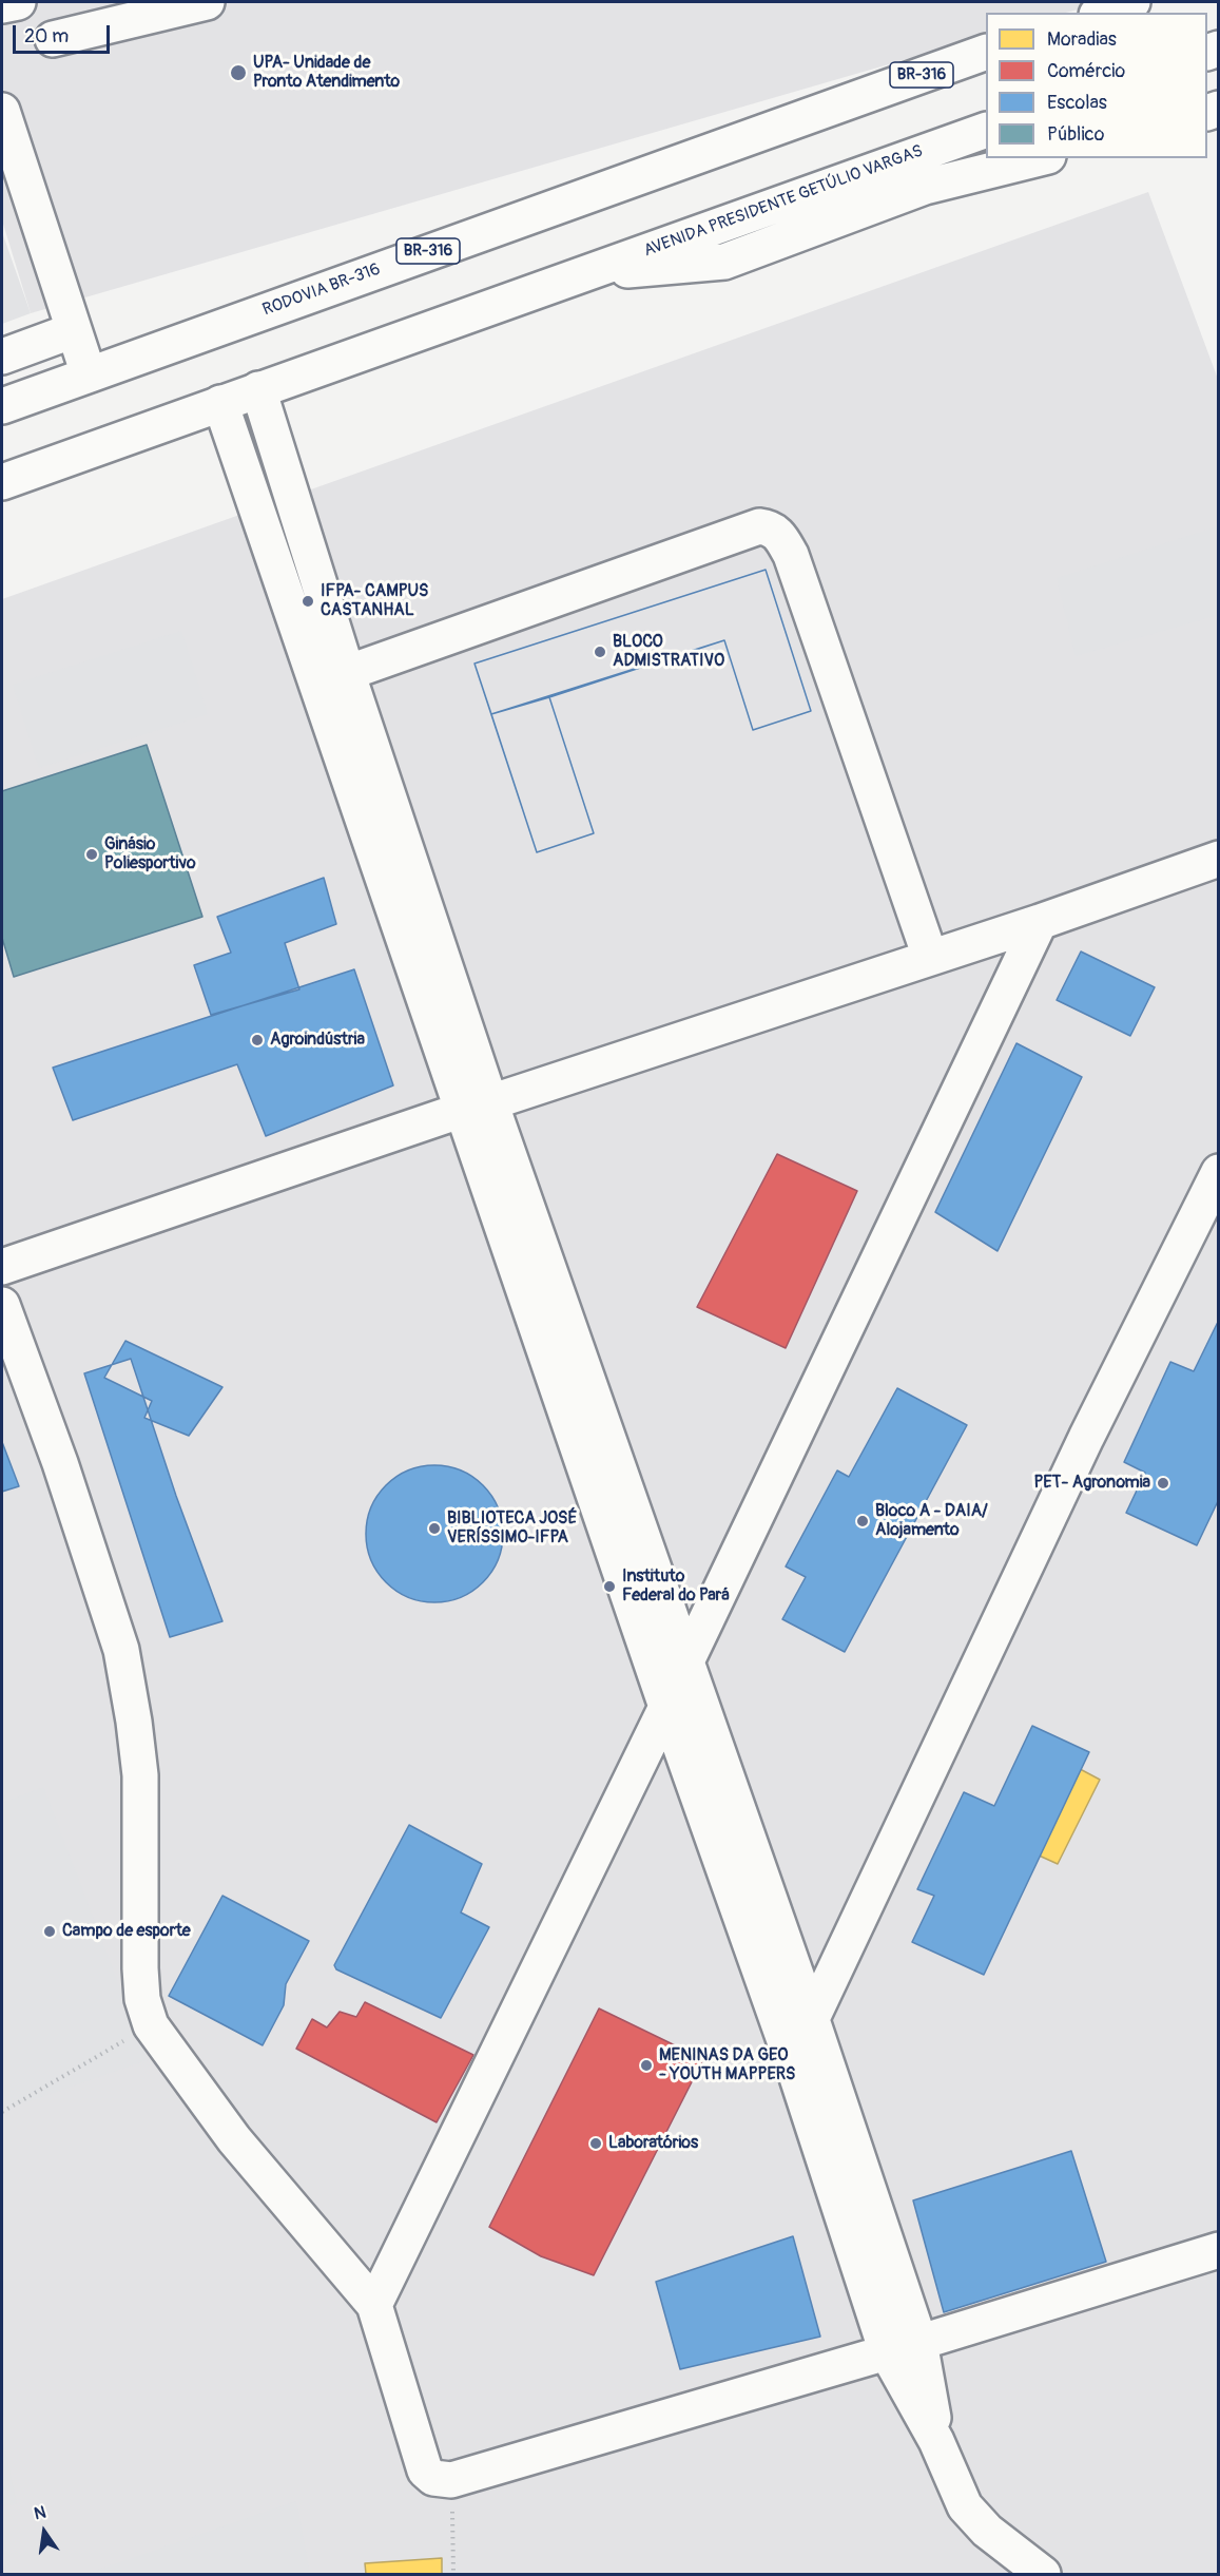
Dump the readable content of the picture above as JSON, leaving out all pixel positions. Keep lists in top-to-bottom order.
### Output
{
  "streets": {
    "main road": ["BR-316", "AVENIDA PRESIDENTE GETÚLIO VARGAS", "RODOVIA BR-316"]
  },
  "places": [
    "UPA- Unidade de Pronto Atendimento",
    "IFPA- CAMPUS CASTANHAL",
    "BLOCO ADMISTRATIVO",
    "Ginásio Poliesportivo",
    "Agroindústria",
    "PET- Agronomia",
    "Bloco A - DAIA/ Alojamento",
    "BIBLIOTECA JOSÉ VERÍSSIMO-IFPA",
    "Instituto Federal do Pará",
    "Campo de esporte",
    "MENINAS DA GEO - YOUTH MAPPERS",
    "Laboratórios"
  ],
  "legend": [
    "Moradias",
    "Comércio",
    "Escolas",
    "Público"
  ],
  "scale_bar": "20 m",
  "north": "top"
}
